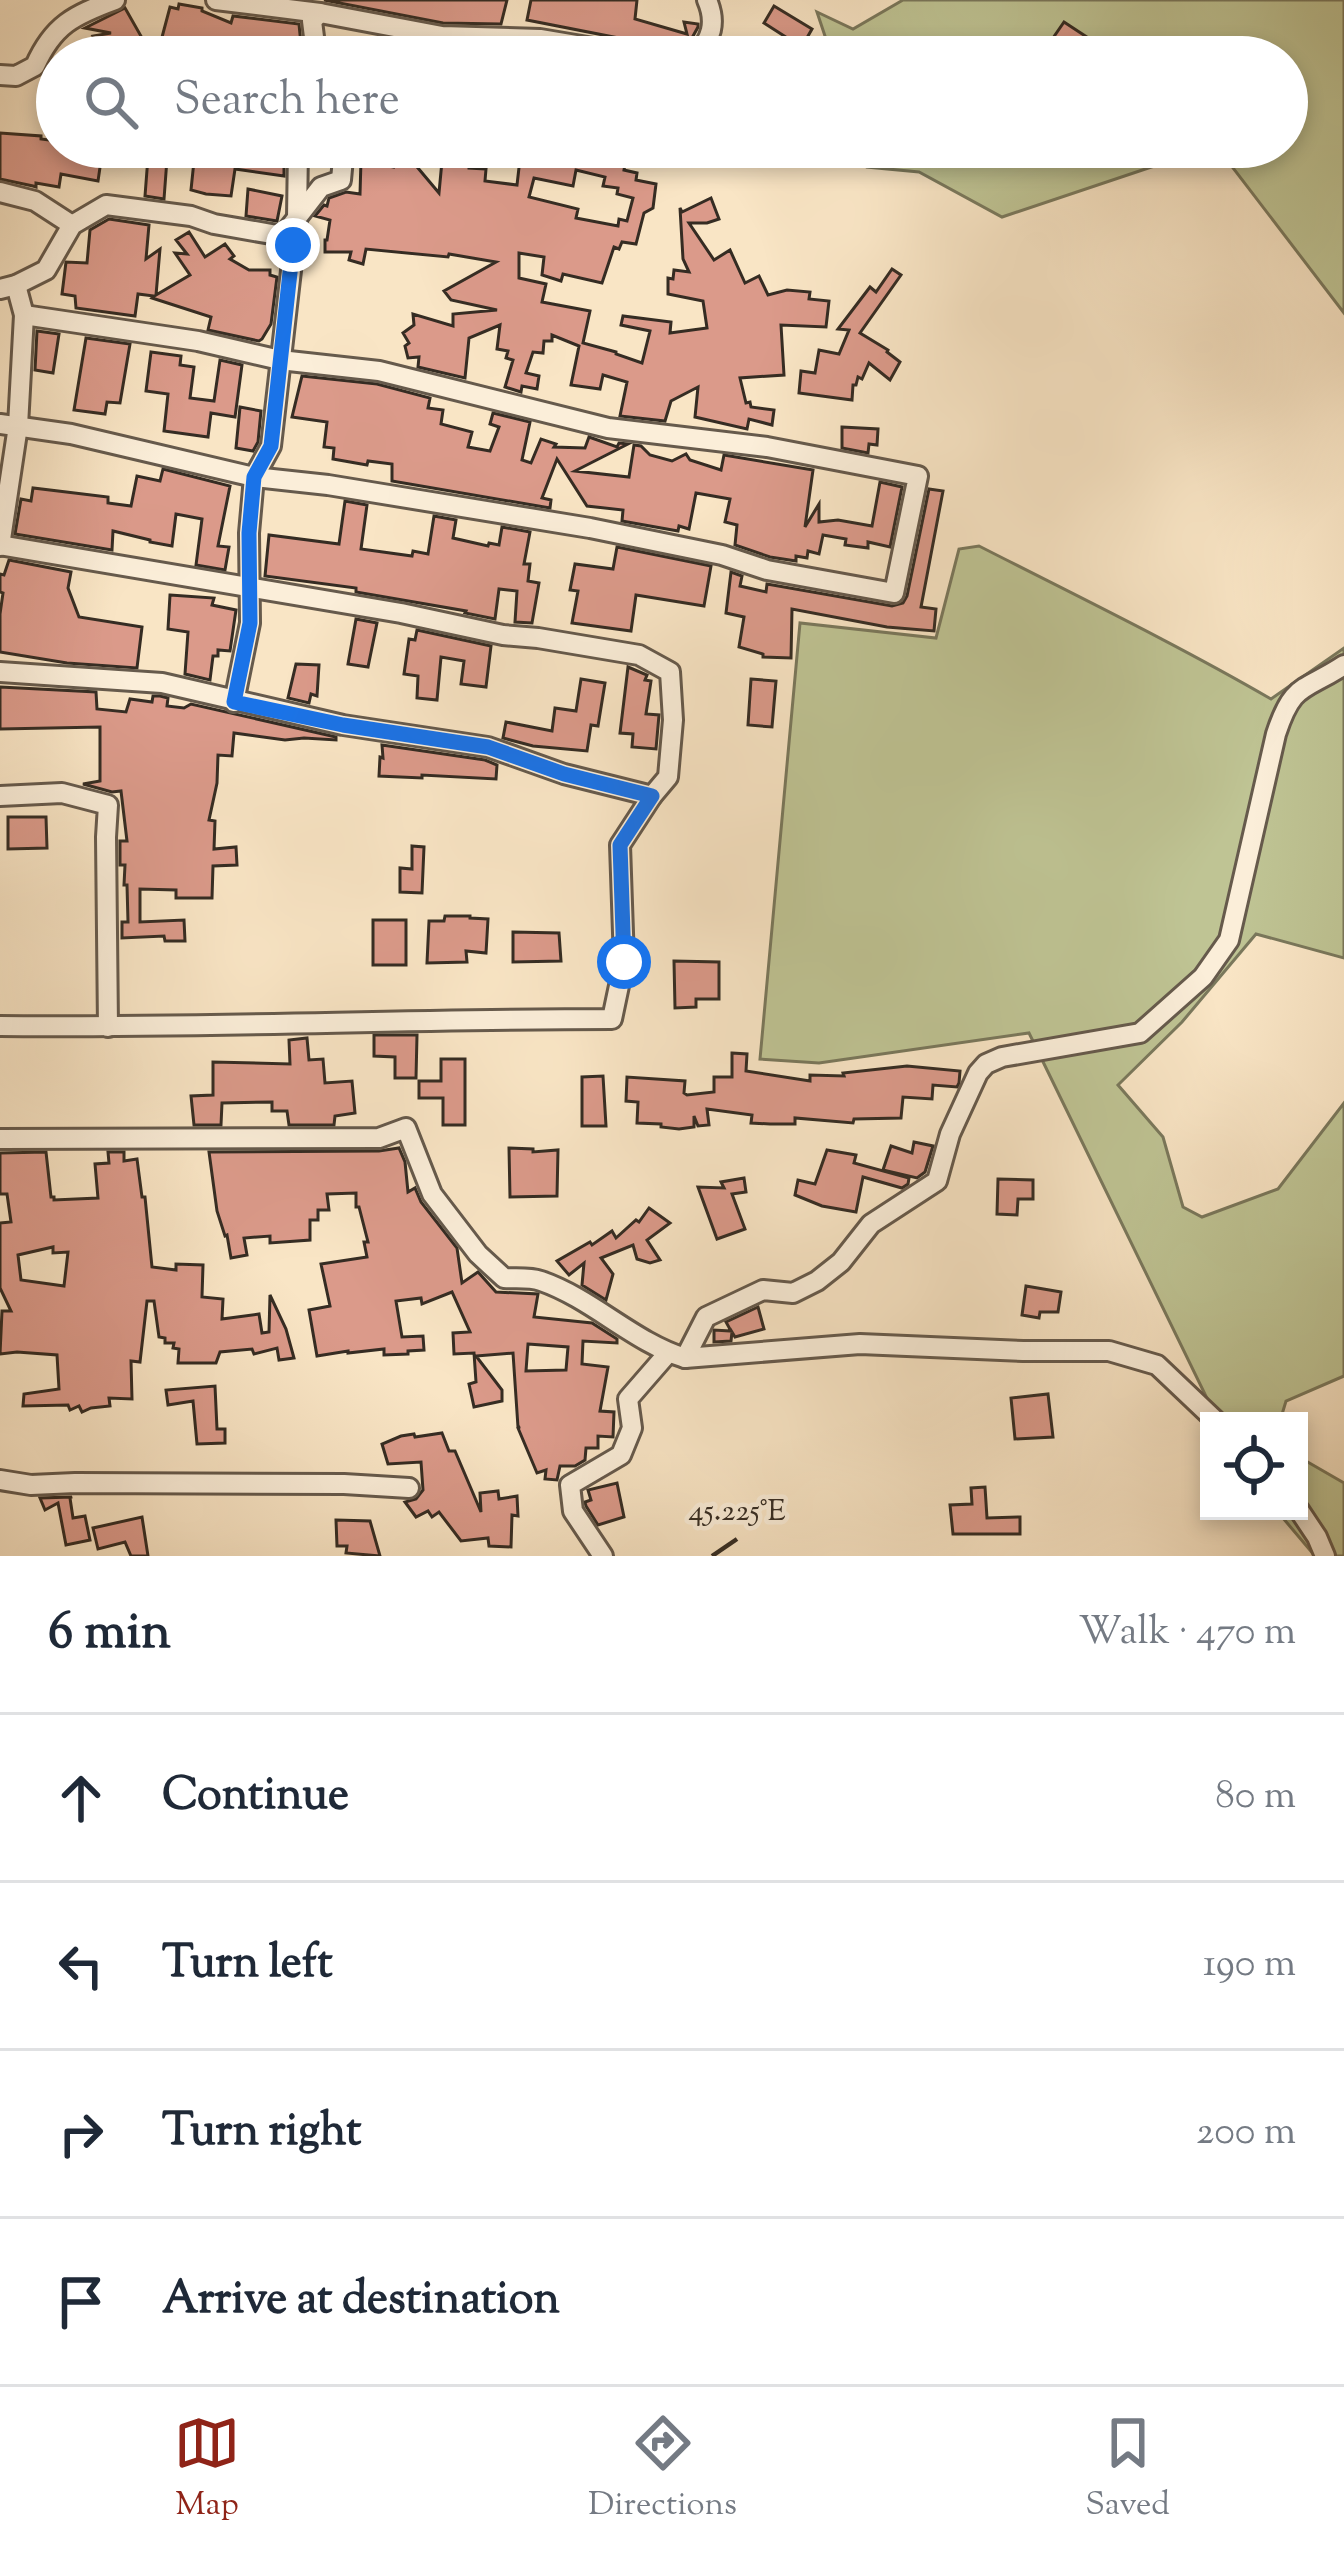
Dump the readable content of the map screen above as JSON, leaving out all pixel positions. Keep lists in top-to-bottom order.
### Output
{
  "page": {
    "search": "Search here",
    "heading": ["6 min", "Walk · 470 m"],
    "list": [
      ["Continue", "80 m"],
      ["Turn left", "190 m"],
      ["Turn right", "200 m"],
      "Arrive at destination"
    ],
    "nav": ["Map", "Directions", "Saved"]
  },
  "coordinates": ["45.225°E"]
}
